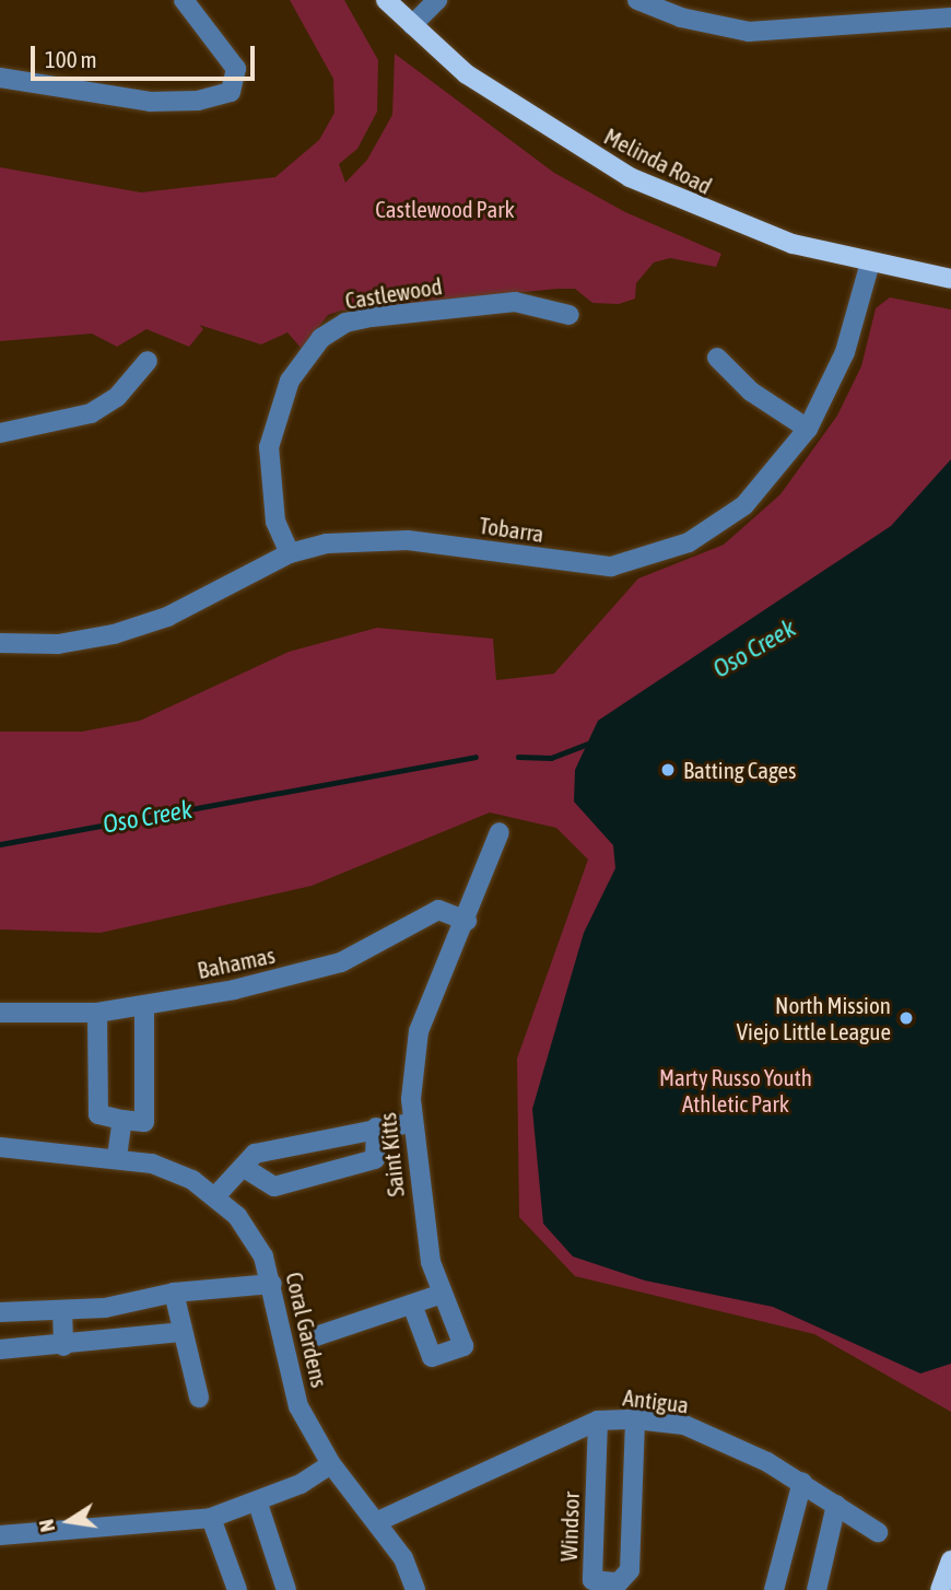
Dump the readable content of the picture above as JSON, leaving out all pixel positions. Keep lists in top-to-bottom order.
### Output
{
  "streets": {
    "main road": ["Melinda Road"],
    "street": [
      "Castlewood",
      "Tobarra",
      "Bahamas",
      "Saint Kitts",
      "Coral Gardens",
      "Antigua",
      "Windsor"
    ]
  },
  "crossings": [
    ["Melinda Road", "Tobarra"],
    ["Castlewood", "Tobarra"],
    ["Bahamas", "Saint Kitts"],
    ["Coral Gardens", "Antigua"],
    ["Antigua", "Windsor"]
  ],
  "water": ["Oso Creek"],
  "parks": ["Castlewood Park", "Marty Russo Youth Athletic Park"],
  "places": ["Batting Cages", "North Mission Viejo Little League"],
  "scale_bar": "100 m",
  "north": "left"
}
